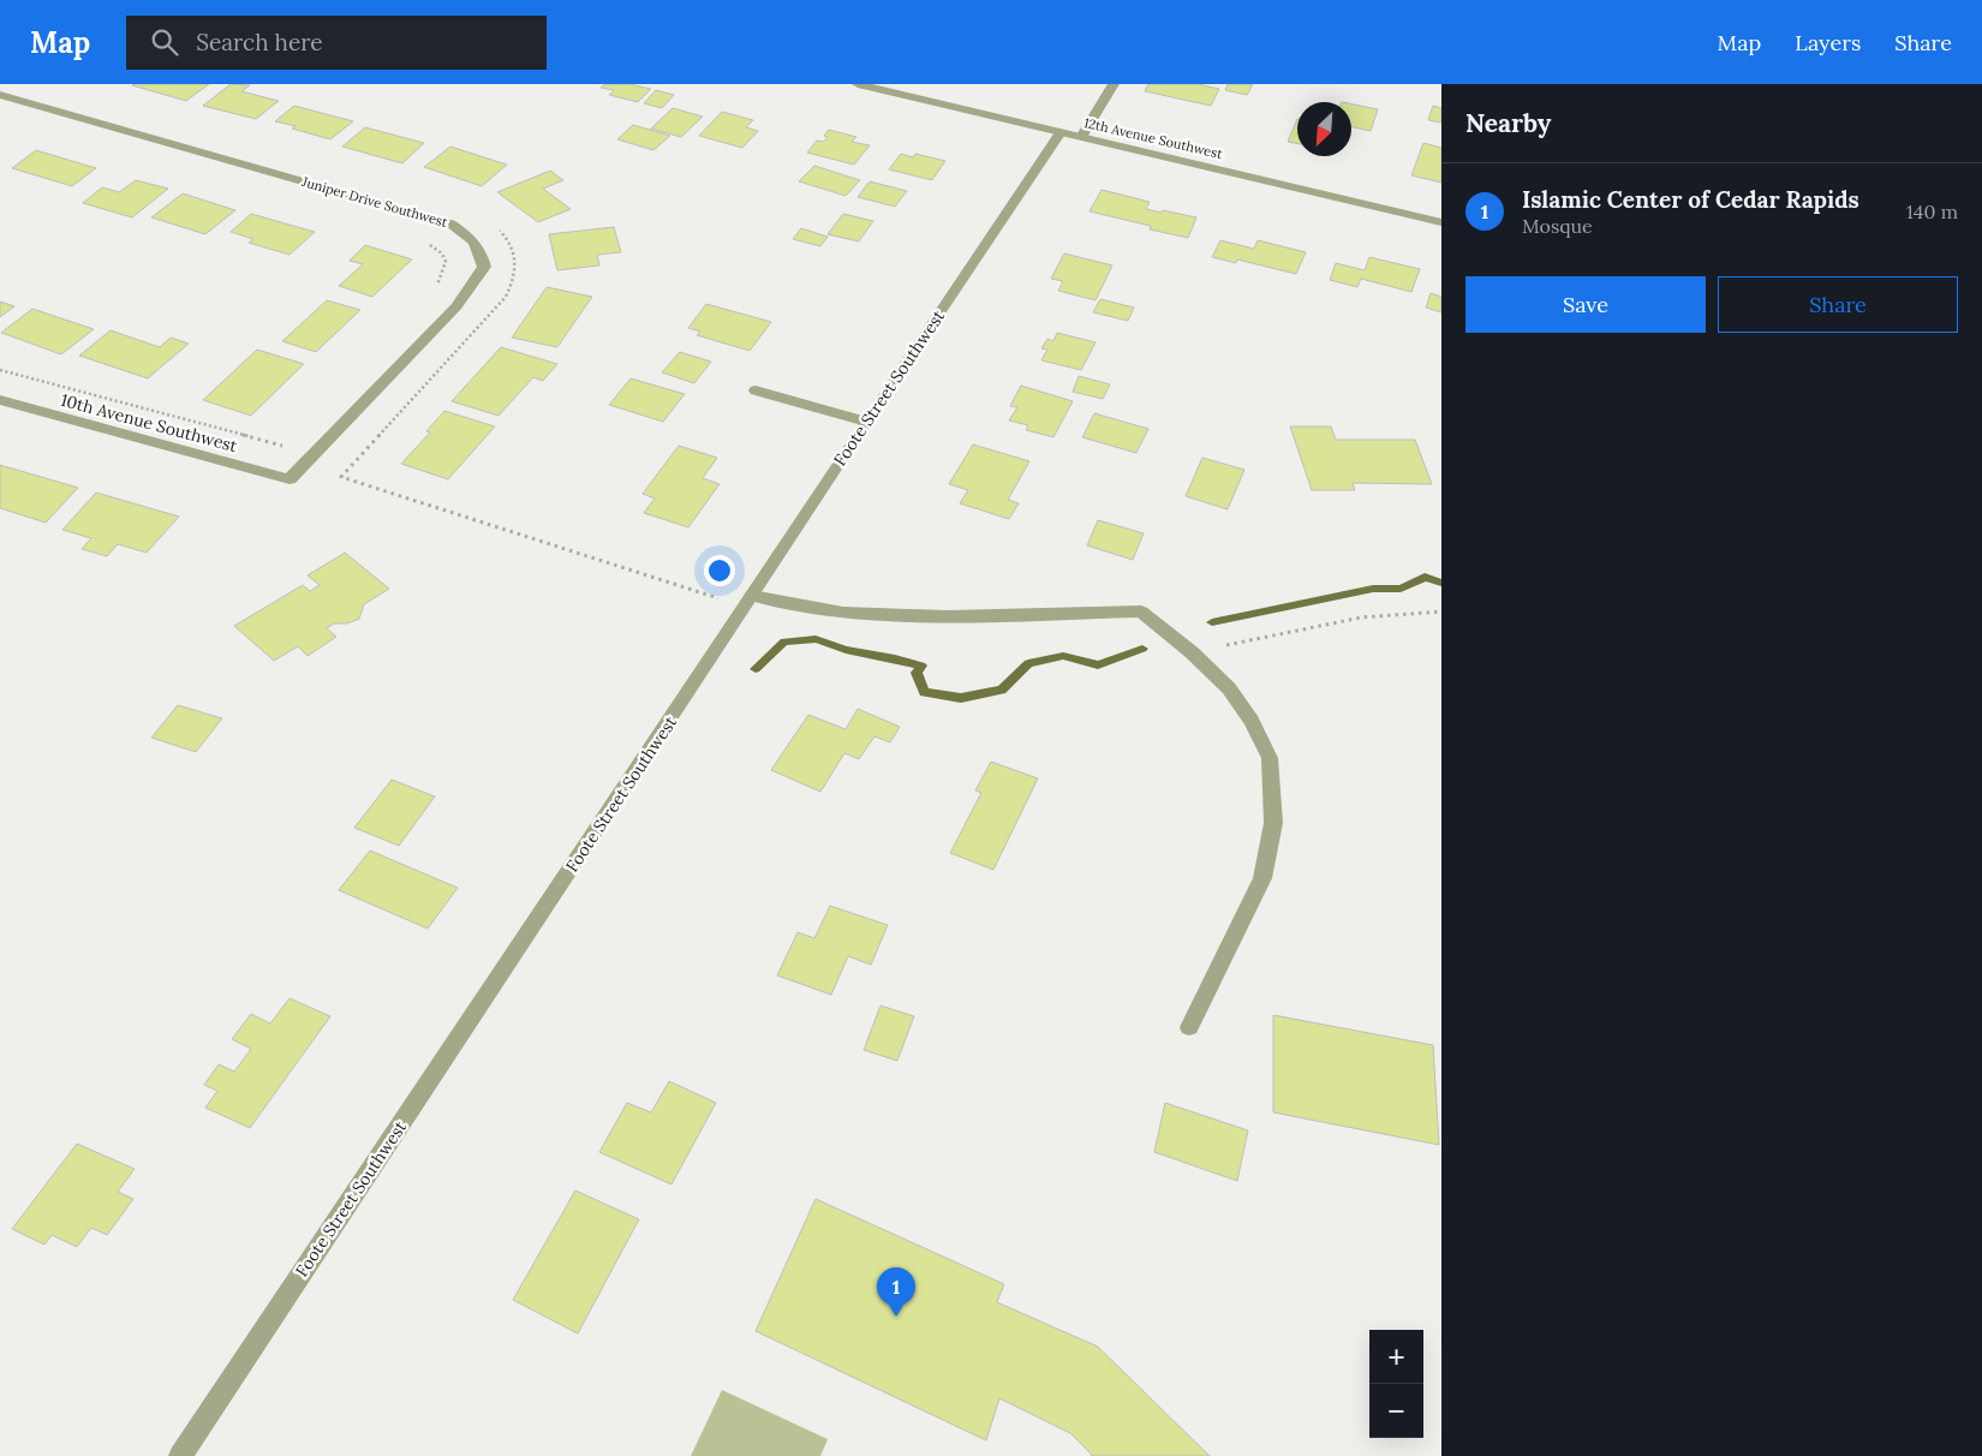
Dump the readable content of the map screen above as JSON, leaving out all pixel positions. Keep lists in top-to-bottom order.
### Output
{
  "streets": {
    "street": [
      "12th Avenue Southwest",
      "Juniper Drive Southwest",
      "Foote Street Southwest",
      "10th Avenue Southwest"
    ]
  },
  "crossings": [
    ["12th Avenue Southwest", "Foote Street Southwest"],
    ["Juniper Drive Southwest", "10th Avenue Southwest"]
  ],
  "north": "bottom left",
  "page": {
    "header": "Map",
    "search": "Search here",
    "nav": ["Map", "Layers", "Share"],
    "heading": "Nearby",
    "list": [
      {
        "mark": "1",
        "name": "Islamic Center of Cedar Rapids",
        "note": "Mosque",
        "value": "140 m"
      }
    ],
    "buttons": ["Save", "Share"],
    "pins": "1",
    "map_buttons": ["+", "−"]
  }
}
